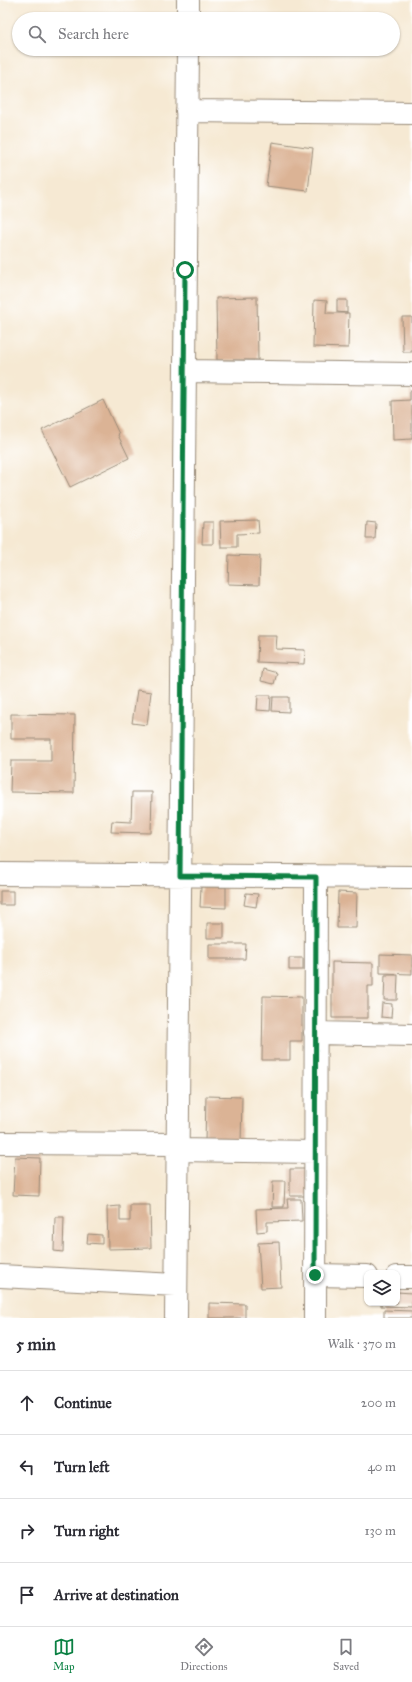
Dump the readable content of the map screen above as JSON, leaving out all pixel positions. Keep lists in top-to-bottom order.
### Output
{
  "page": {
    "search": "Search here",
    "heading": ["5 min", "Walk · 370 m"],
    "list": [
      ["Continue", "200 m"],
      ["Turn left", "40 m"],
      ["Turn right", "130 m"],
      "Arrive at destination"
    ],
    "nav": ["Map", "Directions", "Saved"]
  }
}
